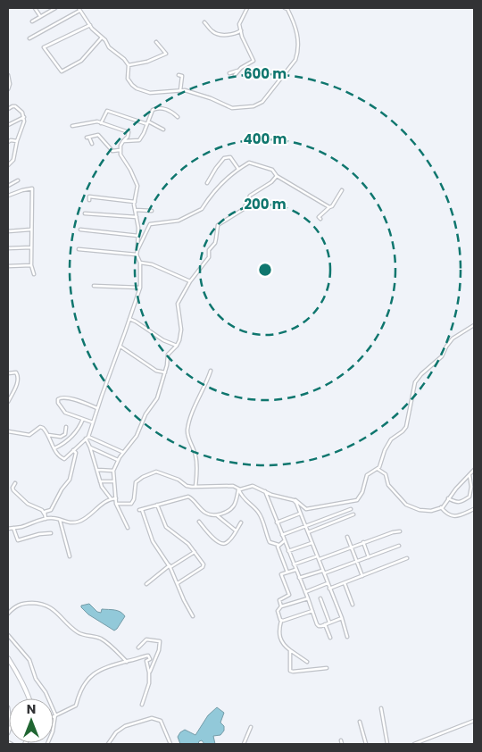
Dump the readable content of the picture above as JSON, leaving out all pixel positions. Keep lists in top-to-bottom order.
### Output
{
  "north": "top",
  "rings": ["600 m", "400 m", "200 m"]
}
